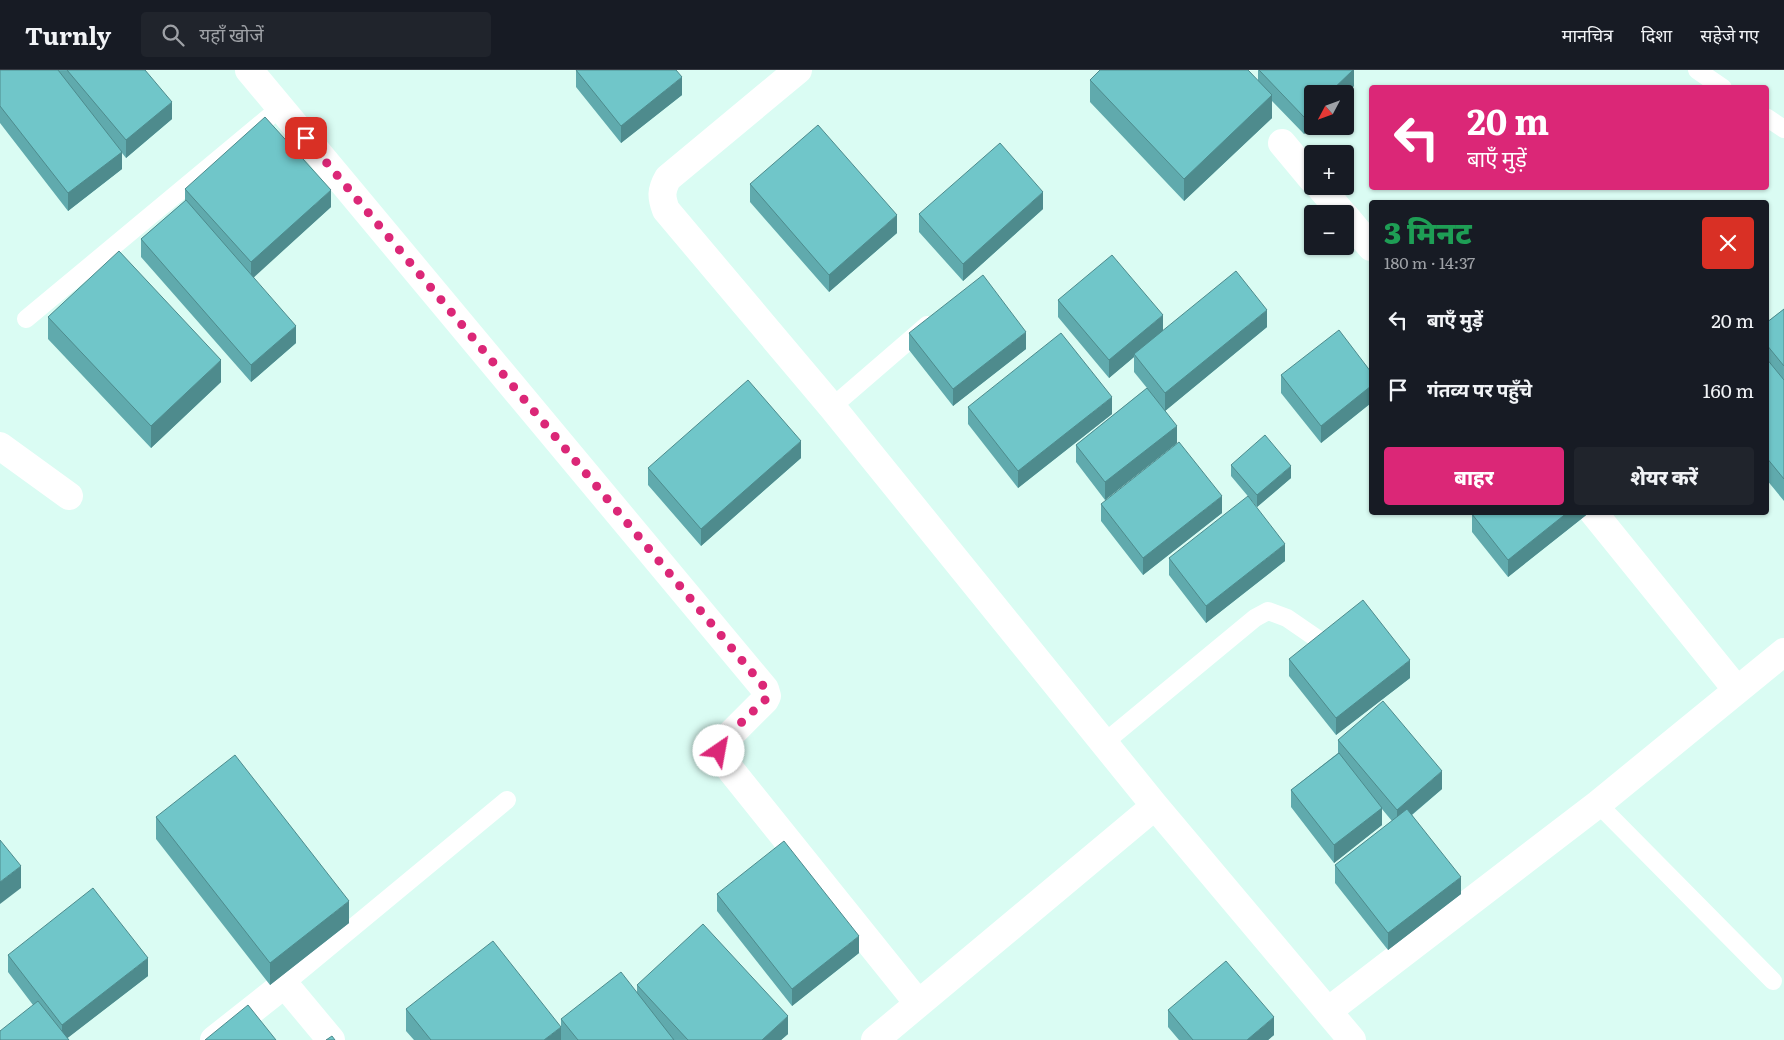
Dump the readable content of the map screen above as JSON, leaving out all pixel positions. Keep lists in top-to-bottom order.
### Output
{
  "north": "bottom left",
  "page": {
    "header": "Turnly",
    "search": "यहाँ खोजें",
    "nav": ["मानचित्र", "दिशा", "सहेजे गए"],
    "map_buttons": ["+", "−"],
    "turn": ["20 m", "बाएँ मुड़ें"],
    "heading": ["3 मिनट", "180 m · 14:37"],
    "list": [
      {
        "name": "बाएँ मुड़ें",
        "value": "20 m"
      },
      {
        "name": "गंतव्य पर पहुँचे",
        "value": "160 m"
      }
    ],
    "buttons": ["बाहर", "शेयर करें"]
  }
}
